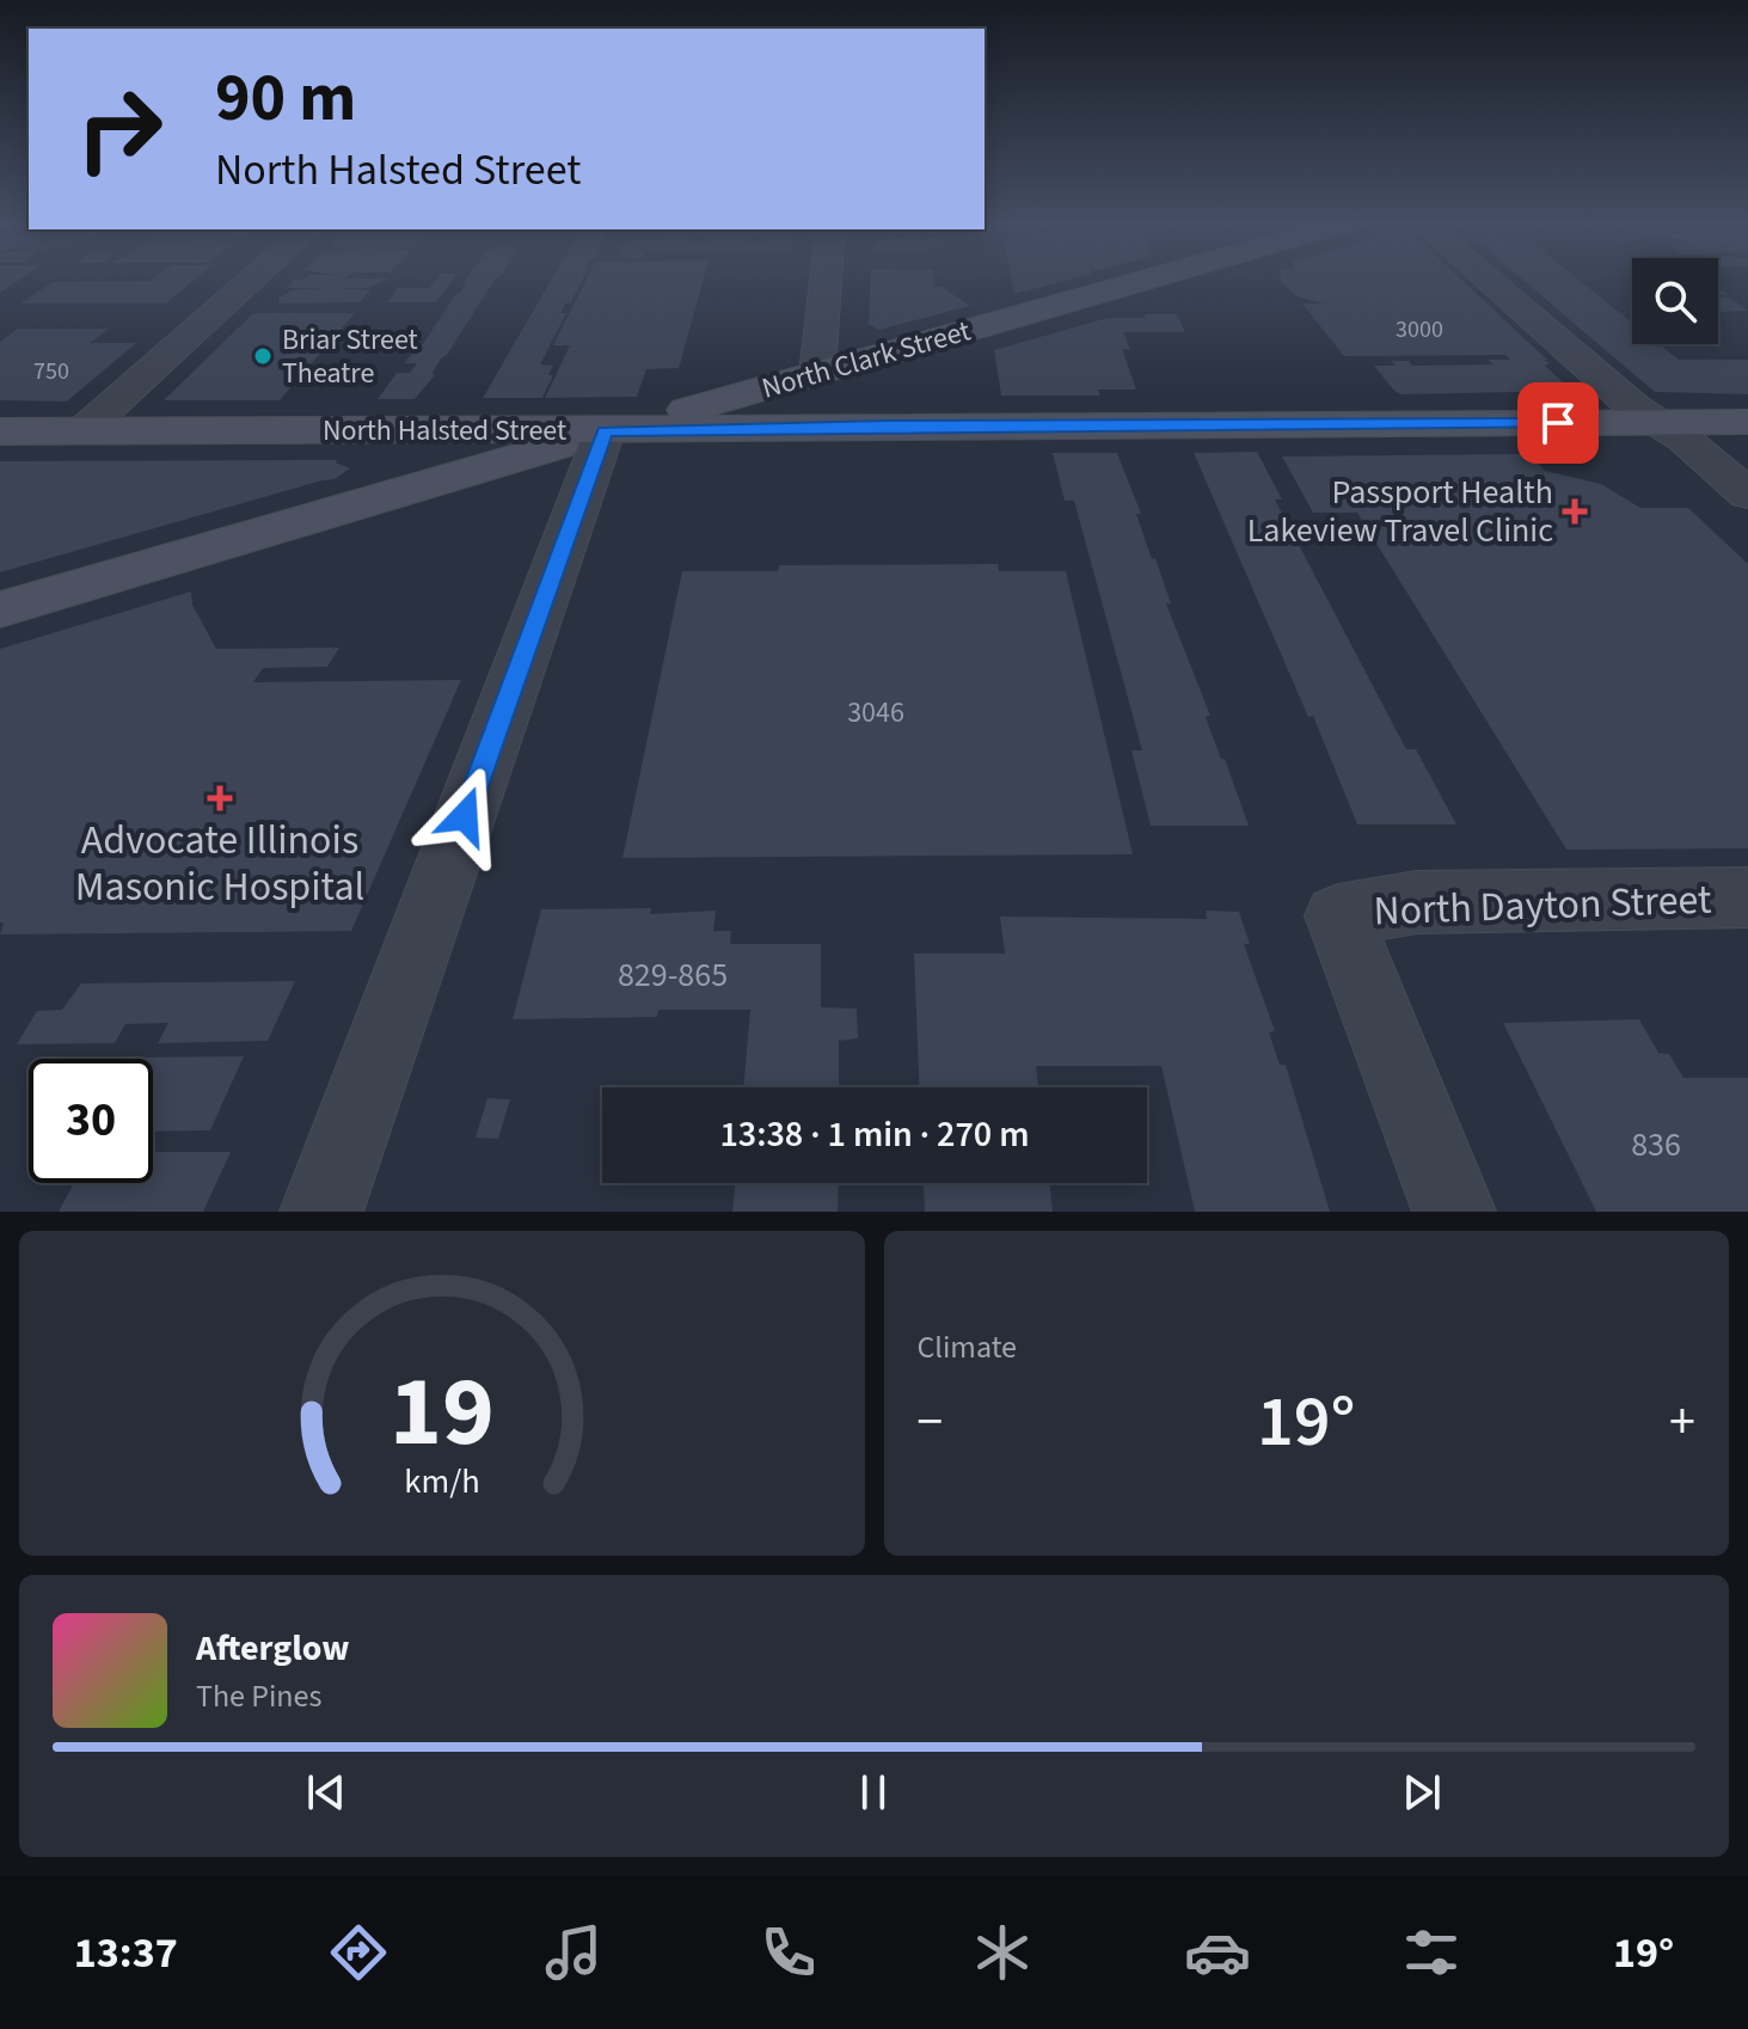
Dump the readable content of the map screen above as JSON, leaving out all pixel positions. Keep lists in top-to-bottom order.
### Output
{
  "streets": {
    "main road": ["North Clark Street", "North Halsted Street"],
    "street": ["North Dayton Street"]
  },
  "crossings": [
    ["North Clark Street", "North Halsted Street"]
  ],
  "places": {
    "other": ["Briar Street Theatre"],
    "health": ["Passport Health Lakeview Travel Clinic", "Advocate Illinois Masonic Hospital"]
  },
  "house_numbers": [
    "3000",
    "750",
    "3046",
    "829-865",
    "836"
  ],
  "page": {
    "turn": ["90 m", "North Halsted Street"],
    "limit": "30",
    "trip": "13:38 · 1 min · 270 m",
    "tile": "Climate",
    "heat": ["−", "19°", "+"],
    "song": ["Afterglow", "The Pines"],
    "tabs": ["13:37", "19°"],
    "gauge": ["19", "km/h"]
  }
}
